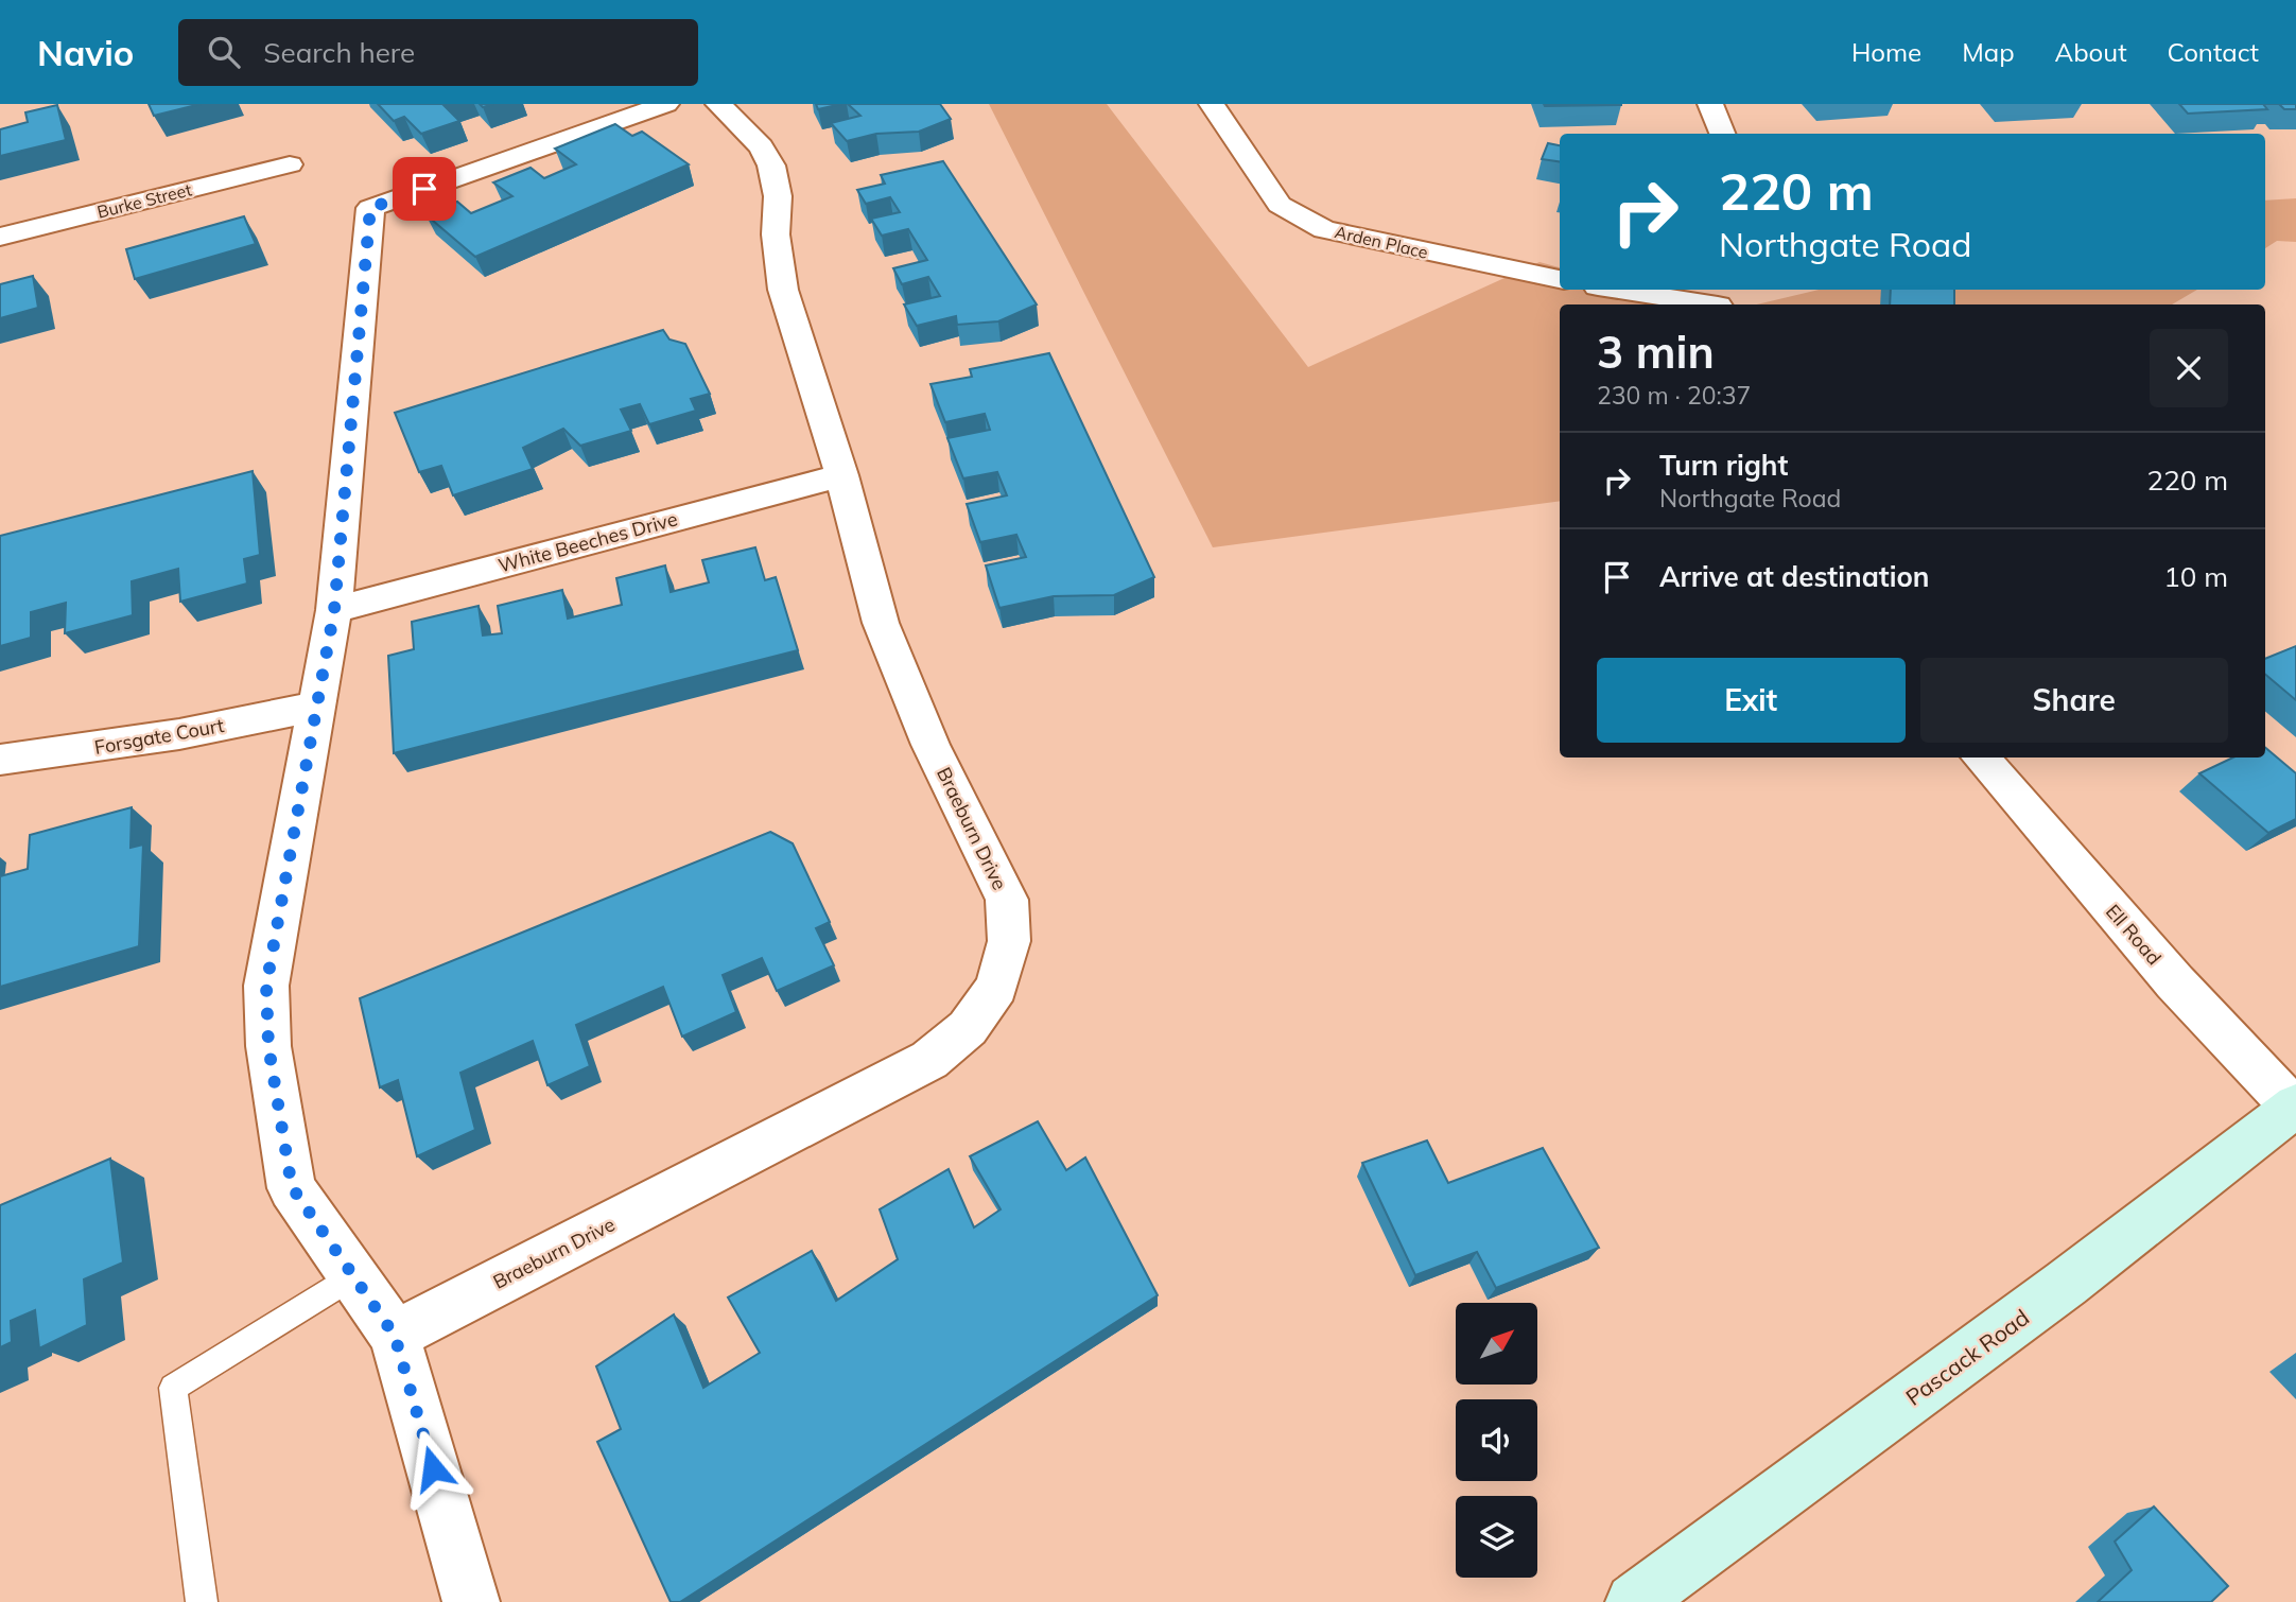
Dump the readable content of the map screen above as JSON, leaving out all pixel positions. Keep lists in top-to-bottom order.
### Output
{
  "streets": {
    "street": [
      "Burke Street",
      "Arden Place",
      "White Beeches Drive",
      "Forsgate Court",
      "Braeburn Drive",
      "Ell Road",
      "Pascack Road"
    ]
  },
  "crossings": [
    ["White Beeches Drive", "Braeburn Drive"],
    ["Ell Road", "Pascack Road"]
  ],
  "north": "top right",
  "page": {
    "header": "Navio",
    "search": "Search here",
    "nav": [
      "Home",
      "Map",
      "About",
      "Contact"
    ],
    "turn": ["220 m", "Northgate Road"],
    "heading": ["3 min", "230 m · 20:37"],
    "list": [
      {
        "name": "Turn right",
        "note": "Northgate Road",
        "value": "220 m"
      },
      {
        "name": "Arrive at destination",
        "value": "10 m"
      }
    ],
    "buttons": ["Exit", "Share"]
  }
}
